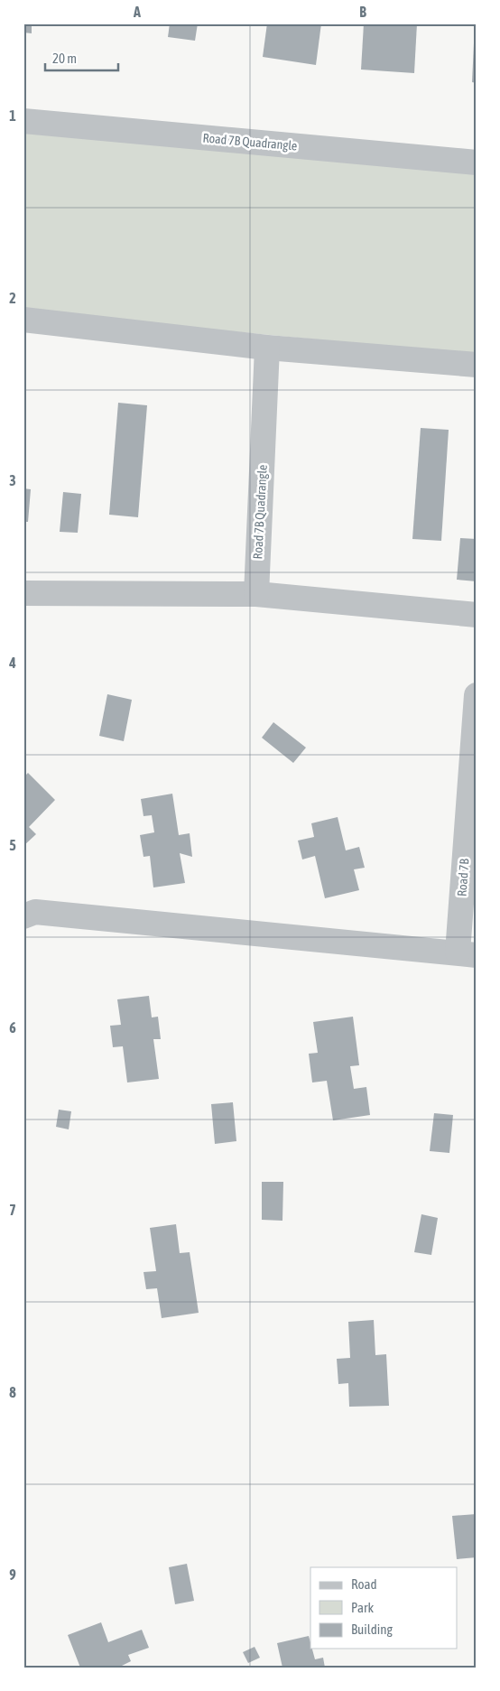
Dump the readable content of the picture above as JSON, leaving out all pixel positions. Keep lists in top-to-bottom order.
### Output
{
  "streets": {
    "street": ["Road 7B Quadrangle", "Road 7B"]
  },
  "legend": ["Road", "Park", "Building"],
  "scale_bar": "20 m",
  "grid": {
    "columns": ["A", "B"],
    "rows": [
      "1",
      "2",
      "3",
      "4",
      "5",
      "6",
      "7",
      "8",
      "9"
    ]
  }
}
